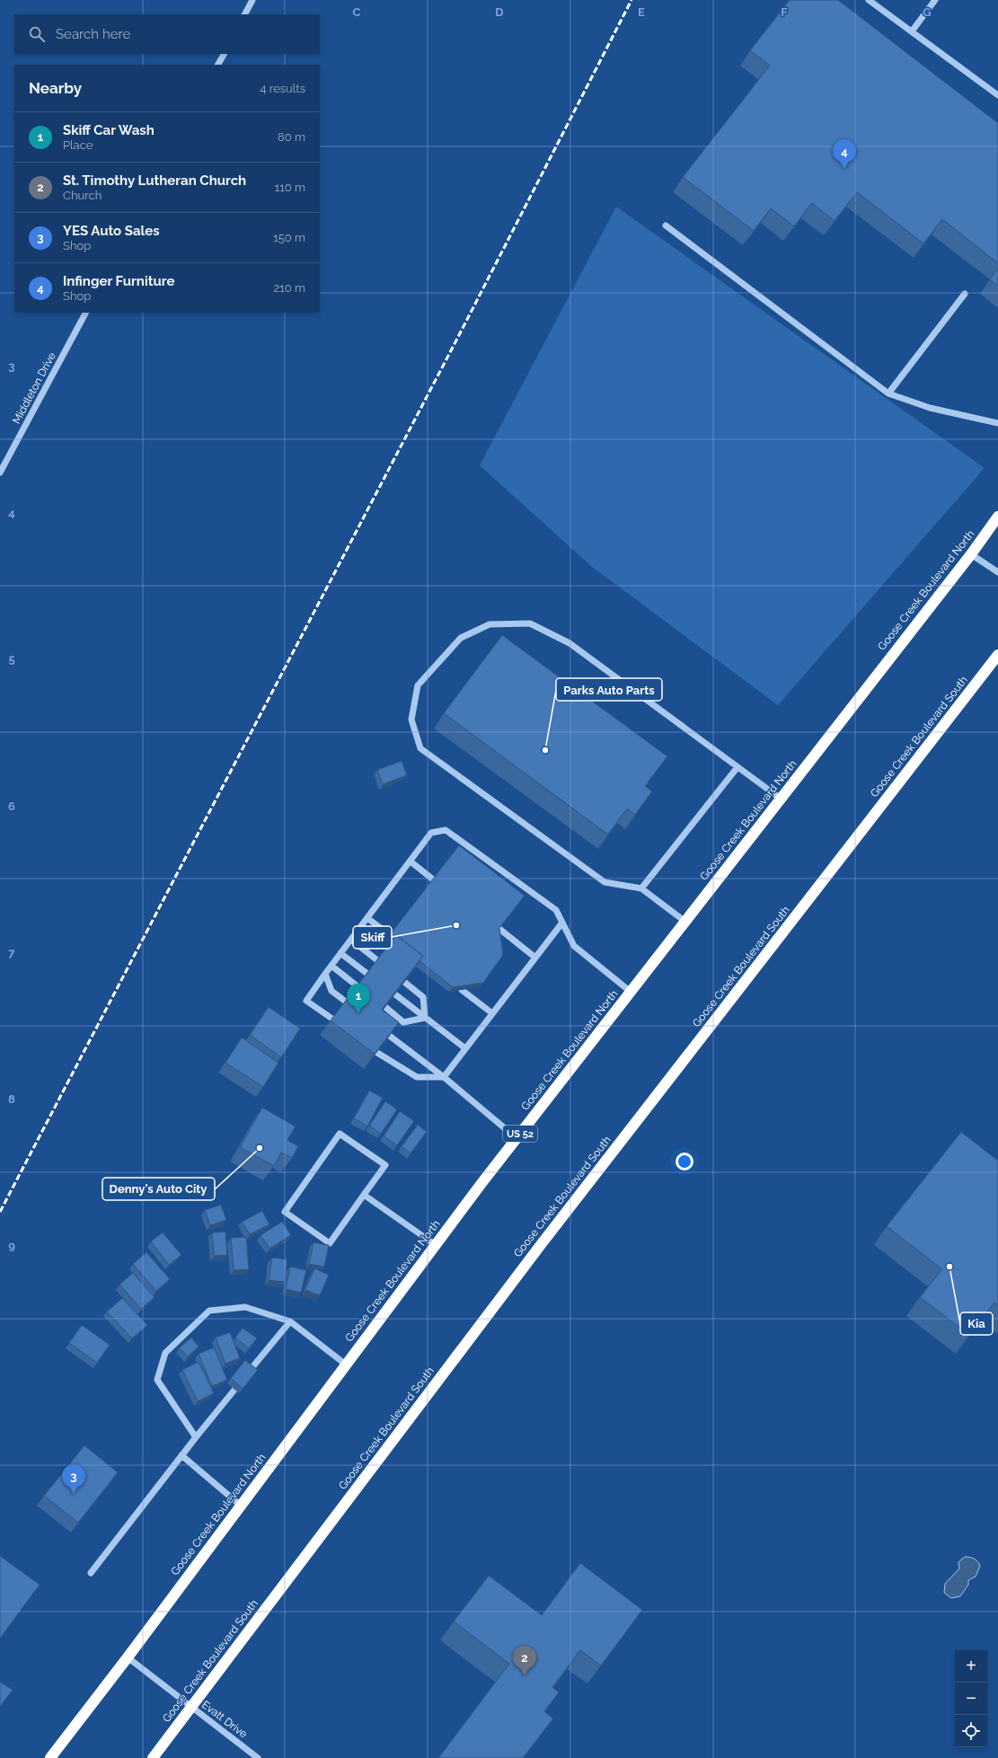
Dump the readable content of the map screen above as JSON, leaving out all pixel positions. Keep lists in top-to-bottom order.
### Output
{
  "streets": {
    "highway": ["Goose Creek Boulevard North", "Goose Creek Boulevard South", "US 52"],
    "street": ["Middleton Drive", "Evatt Drive"]
  },
  "crossings": [
    ["Goose Creek Boulevard North", "Evatt Drive"],
    ["Goose Creek Boulevard South", "Evatt Drive"]
  ],
  "places": [
    "Parks Auto Parts",
    "Skiff",
    "Denny's Auto City",
    "Kia"
  ],
  "page": {
    "search": "Search here",
    "heading": ["Nearby", "4 results"],
    "list": [
      {
        "mark": "1",
        "name": "Skiff Car Wash",
        "note": "Place",
        "value": "80 m"
      },
      {
        "mark": "2",
        "name": "St. Timothy Lutheran Church",
        "note": "Church",
        "value": "110 m"
      },
      {
        "mark": "3",
        "name": "YES Auto Sales",
        "note": "Shop",
        "value": "150 m"
      },
      {
        "mark": "4",
        "name": "Infinger Furniture",
        "note": "Shop",
        "value": "210 m"
      }
    ],
    "pins": [
      "4",
      "1",
      "3",
      "2"
    ],
    "map_buttons": ["+", "−"]
  },
  "grid": {
    "columns": [
      "C",
      "D",
      "E",
      "F",
      "G"
    ],
    "rows": [
      "3",
      "4",
      "5",
      "6",
      "7",
      "8",
      "9"
    ]
  }
}
